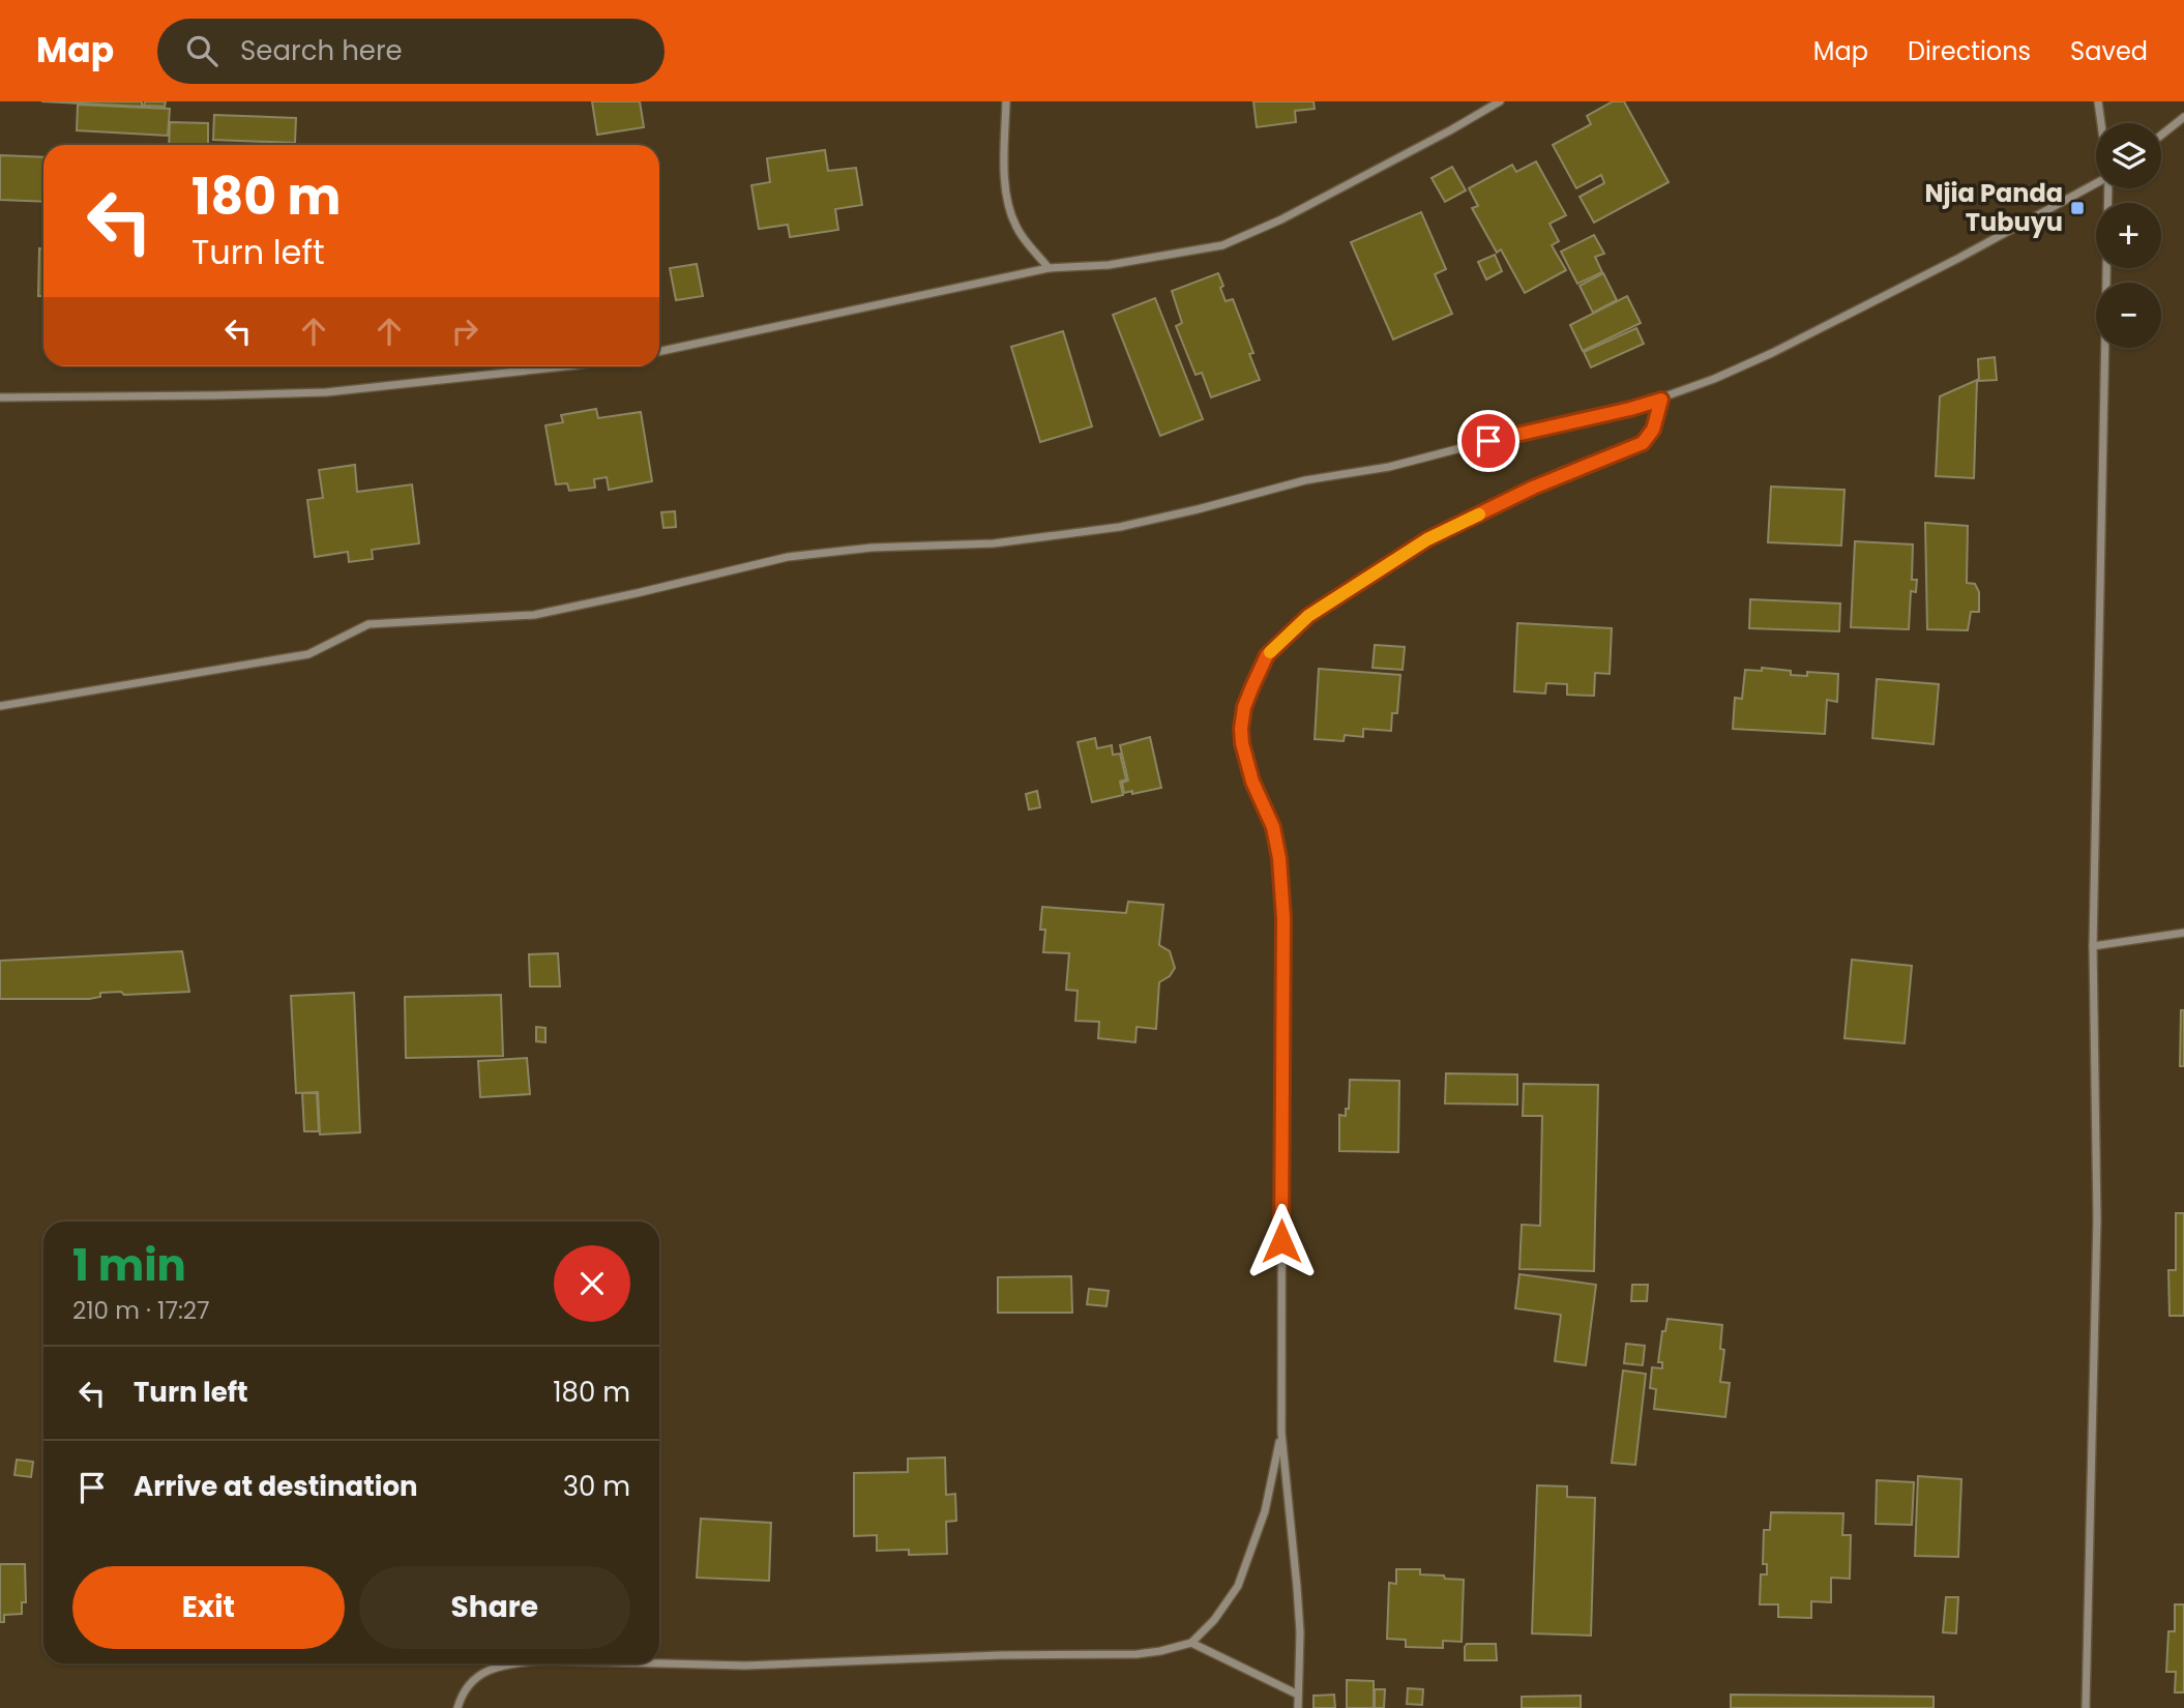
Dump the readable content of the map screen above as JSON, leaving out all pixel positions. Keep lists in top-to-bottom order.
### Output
{
  "places": {
    "transit": ["Njia Panda Tubuyu"]
  },
  "page": {
    "header": "Map",
    "search": "Search here",
    "nav": ["Map", "Directions", "Saved"],
    "map_buttons": ["+", "−"],
    "turn": ["180 m", "Turn left"],
    "heading": ["1 min", "210 m · 17:27"],
    "list": [
      {
        "name": "Turn left",
        "value": "180 m"
      },
      {
        "name": "Arrive at destination",
        "value": "30 m"
      }
    ],
    "buttons": ["Exit", "Share"]
  }
}
